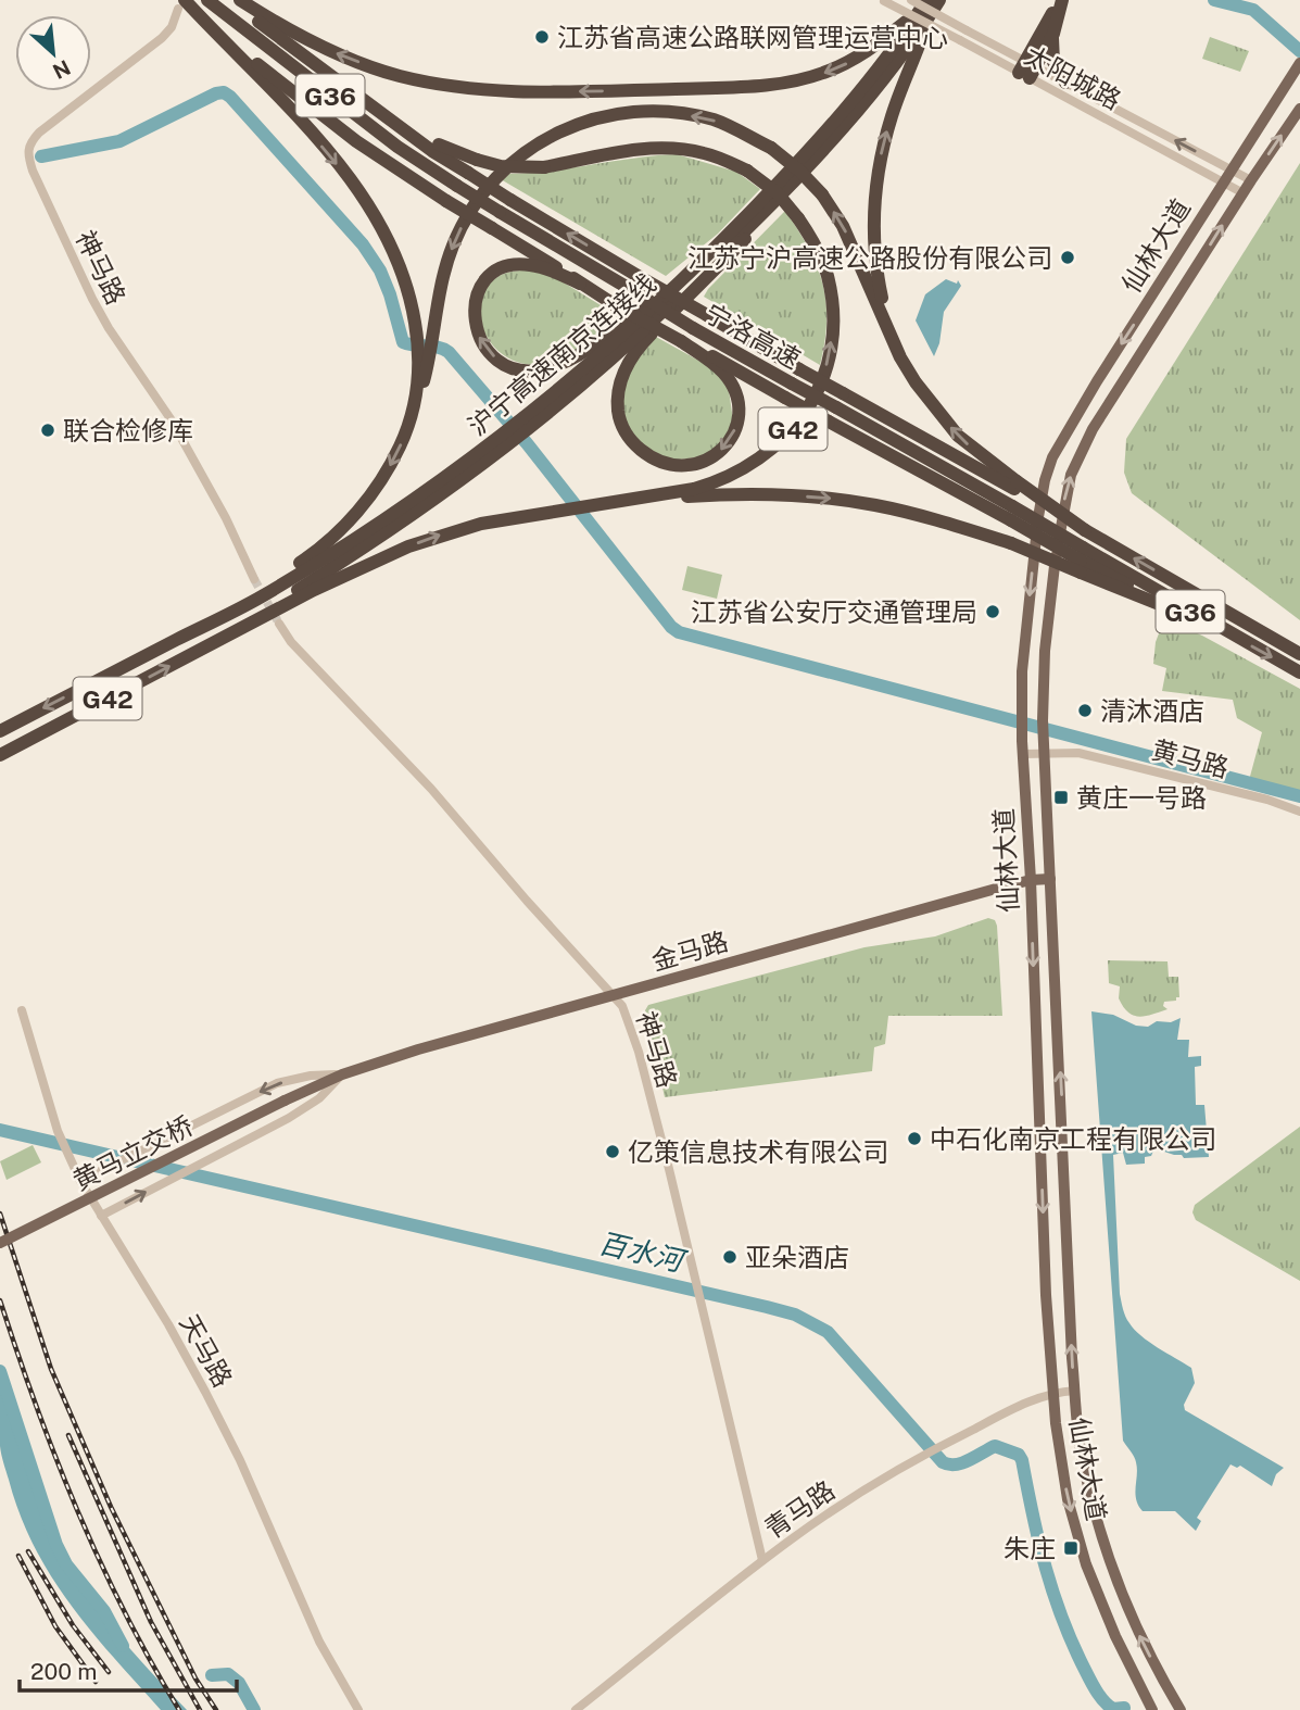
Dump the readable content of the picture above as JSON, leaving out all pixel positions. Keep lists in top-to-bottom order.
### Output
{
  "streets": {
    "highway": [
      "G36",
      "宁洛高速",
      "沪宁高速南京连接线",
      "G42"
    ],
    "main road": ["仙林大道", "金马路", "黄马立交桥"],
    "street": [
      "太阳城路",
      "神马路",
      "黄马路",
      "天马路",
      "青马路"
    ]
  },
  "crossings": [
    ["太阳城路", "仙林大道"],
    ["太阳城路", "沪宁高速南京连接线"],
    ["仙林大道", "黄马路"],
    ["仙林大道", "金马路"],
    ["仙林大道", "青马路"],
    ["神马路", "G42"],
    ["神马路", "金马路"],
    ["神马路", "青马路"],
    ["宁洛高速", "G42"],
    ["沪宁高速南京连接线", "G42"],
    ["金马路", "黄马立交桥"],
    ["金马路", "天马路"]
  ],
  "water": ["百水河"],
  "places": {
    "other": [
      "江苏省高速公路联网管理运营中心",
      "江苏宁沪高速公路股份有限公司",
      "联合检修库",
      "江苏省公安厅交通管理局",
      "清沐酒店",
      "中石化南京工程有限公司",
      "亿策信息技术有限公司",
      "亚朵酒店"
    ],
    "transit": ["黄庄一号路", "朱庄"]
  },
  "scale_bar": "200 m",
  "north": "bottom right"
}
